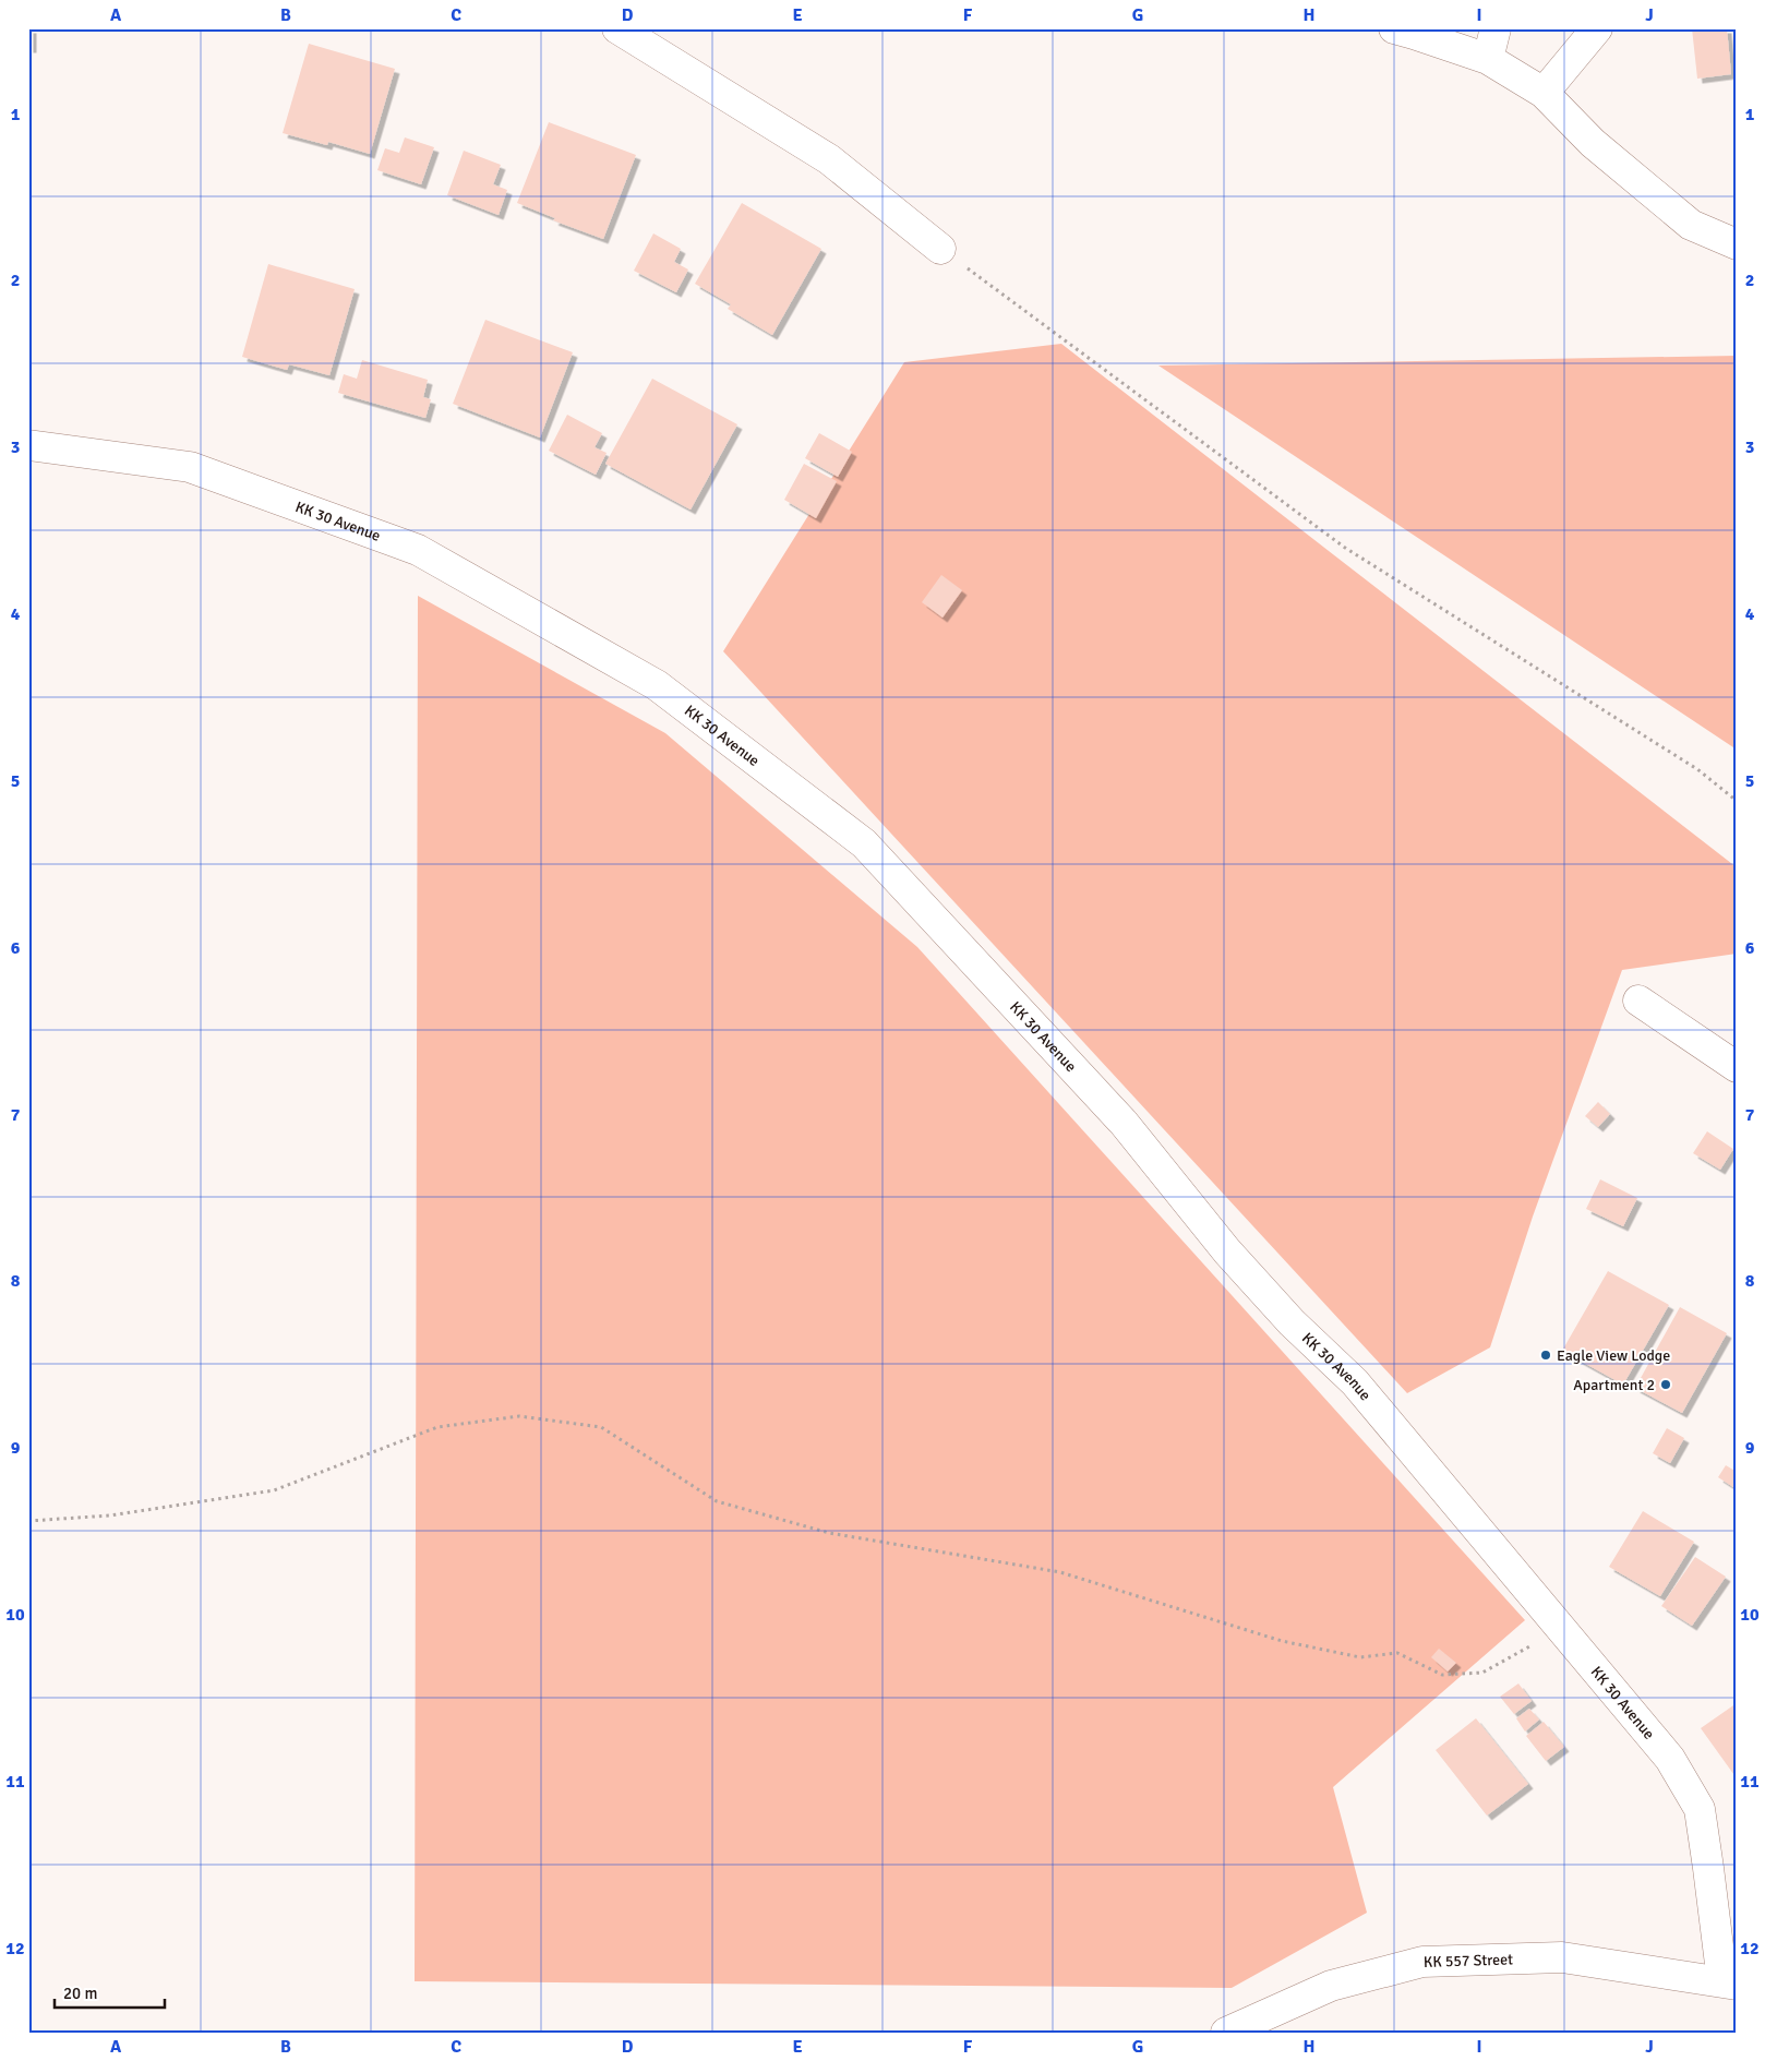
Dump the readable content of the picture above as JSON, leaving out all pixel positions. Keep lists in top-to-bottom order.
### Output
{
  "streets": {
    "main road": ["KK 30 Avenue", "KK 557 Street"]
  },
  "crossings": [
    ["KK 30 Avenue", "KK 557 Street"]
  ],
  "places": ["Eagle View Lodge", "Apartment 2"],
  "scale_bar": "20 m",
  "grid": {
    "columns": [
      "A",
      "B",
      "C",
      "D",
      "E",
      "F",
      "G",
      "H",
      "I",
      "J"
    ],
    "rows": [
      "1",
      "2",
      "3",
      "4",
      "5",
      "6",
      "7",
      "8",
      "9",
      "10",
      "11",
      "12"
    ]
  }
}
